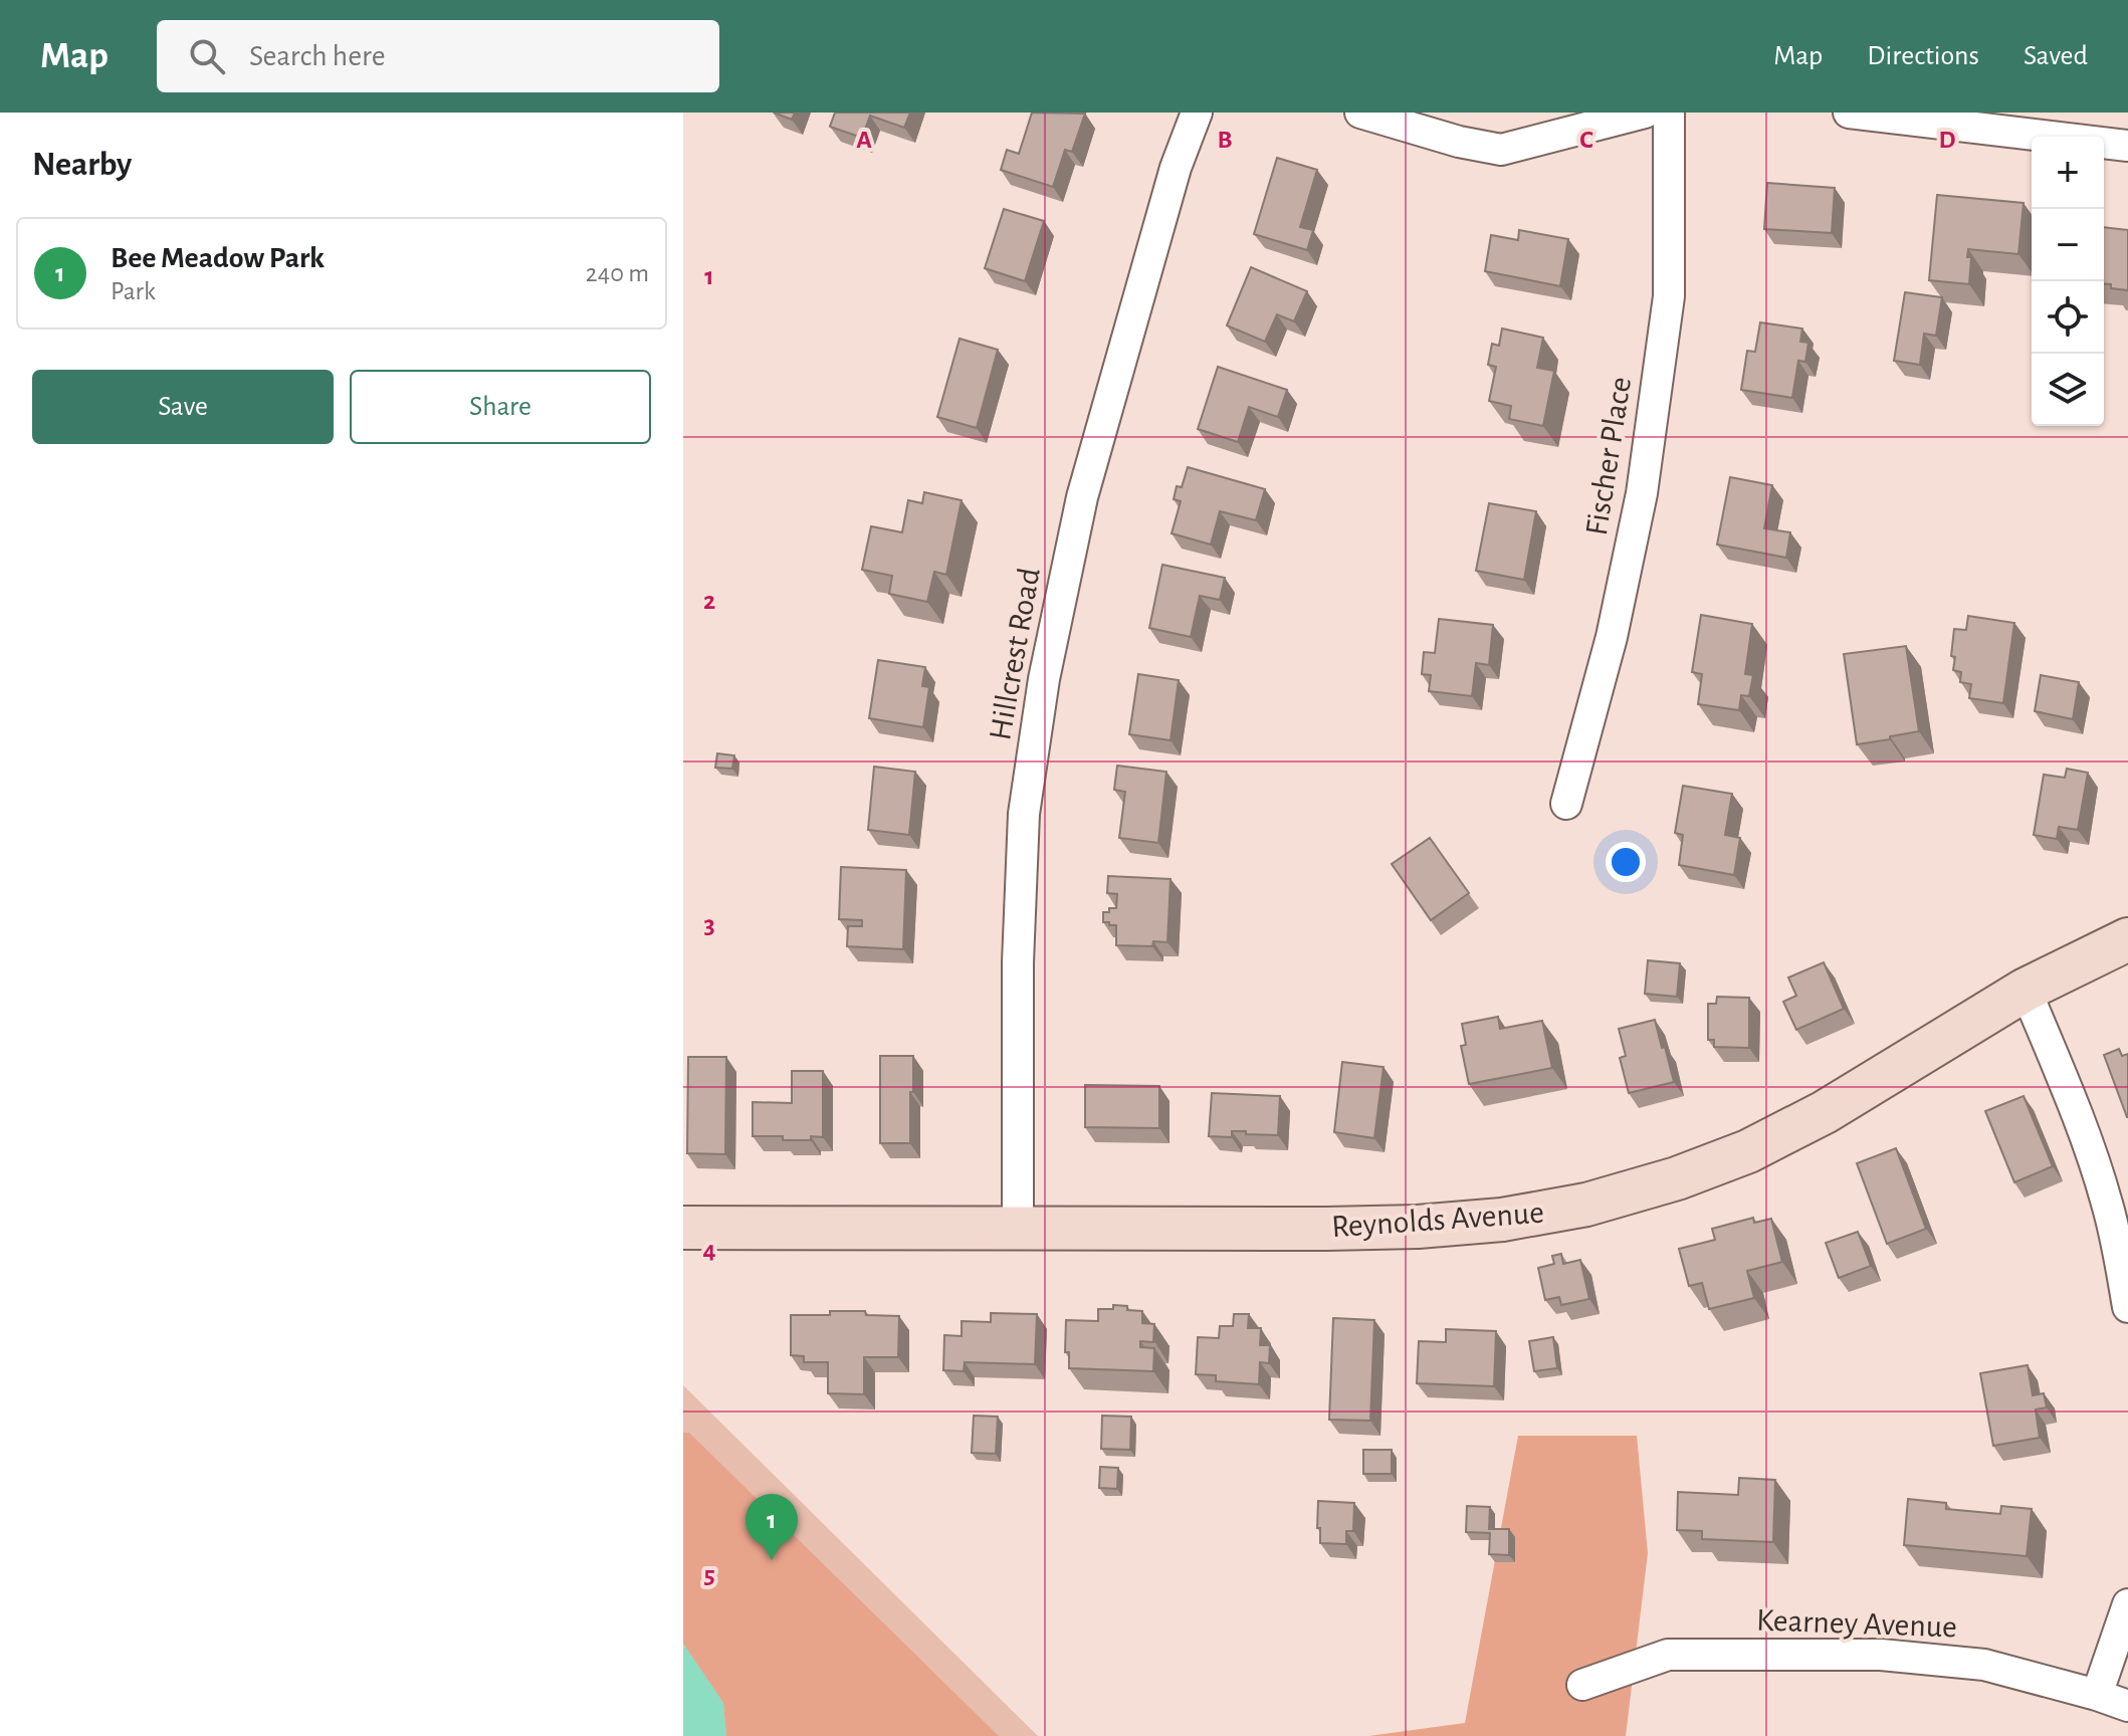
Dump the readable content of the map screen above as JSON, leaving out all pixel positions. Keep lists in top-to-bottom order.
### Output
{
  "streets": {
    "street": [
      "Fischer Place",
      "Hillcrest Road",
      "Reynolds Avenue",
      "Kearney Avenue"
    ]
  },
  "crossings": [
    ["Hillcrest Road", "Reynolds Avenue"]
  ],
  "page": {
    "header": "Map",
    "search": "Search here",
    "nav": ["Map", "Directions", "Saved"],
    "heading": "Nearby",
    "map_buttons": ["+", "−"],
    "list": [
      {
        "mark": "1",
        "name": "Bee Meadow Park",
        "note": "Park",
        "value": "240 m"
      }
    ],
    "buttons": ["Save", "Share"],
    "pins": "1"
  },
  "grid": {
    "columns": [
      "A",
      "B",
      "C",
      "D"
    ],
    "rows": [
      "1",
      "2",
      "3",
      "4",
      "5"
    ]
  }
}
